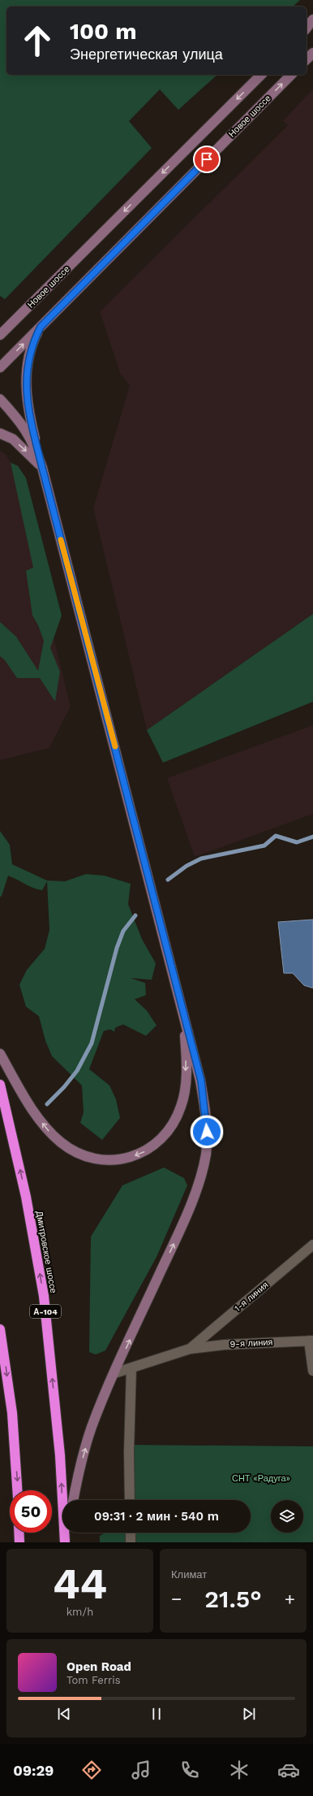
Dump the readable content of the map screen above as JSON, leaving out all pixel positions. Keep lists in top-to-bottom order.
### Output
{
  "streets": {
    "highway": ["Дмитровское шоссе", "А-104"],
    "main road": ["Новое шоссе"],
    "street": ["1-я линия", "9-я линия"]
  },
  "crossings": [
    ["1-я линия", "9-я линия"]
  ],
  "parks": ["СНТ «Радуга»"],
  "page": {
    "turn": ["100 m", "Энергетическая улица"],
    "limit": "50",
    "trip": "09:31 · 2 мин · 540 m",
    "tile": [
      ["44", "km/h"],
      "Климат"
    ],
    "heat": ["−", "21.5°", "+"],
    "song": ["Open Road", "Tom Ferris"],
    "tabs": "09:29"
  }
}
